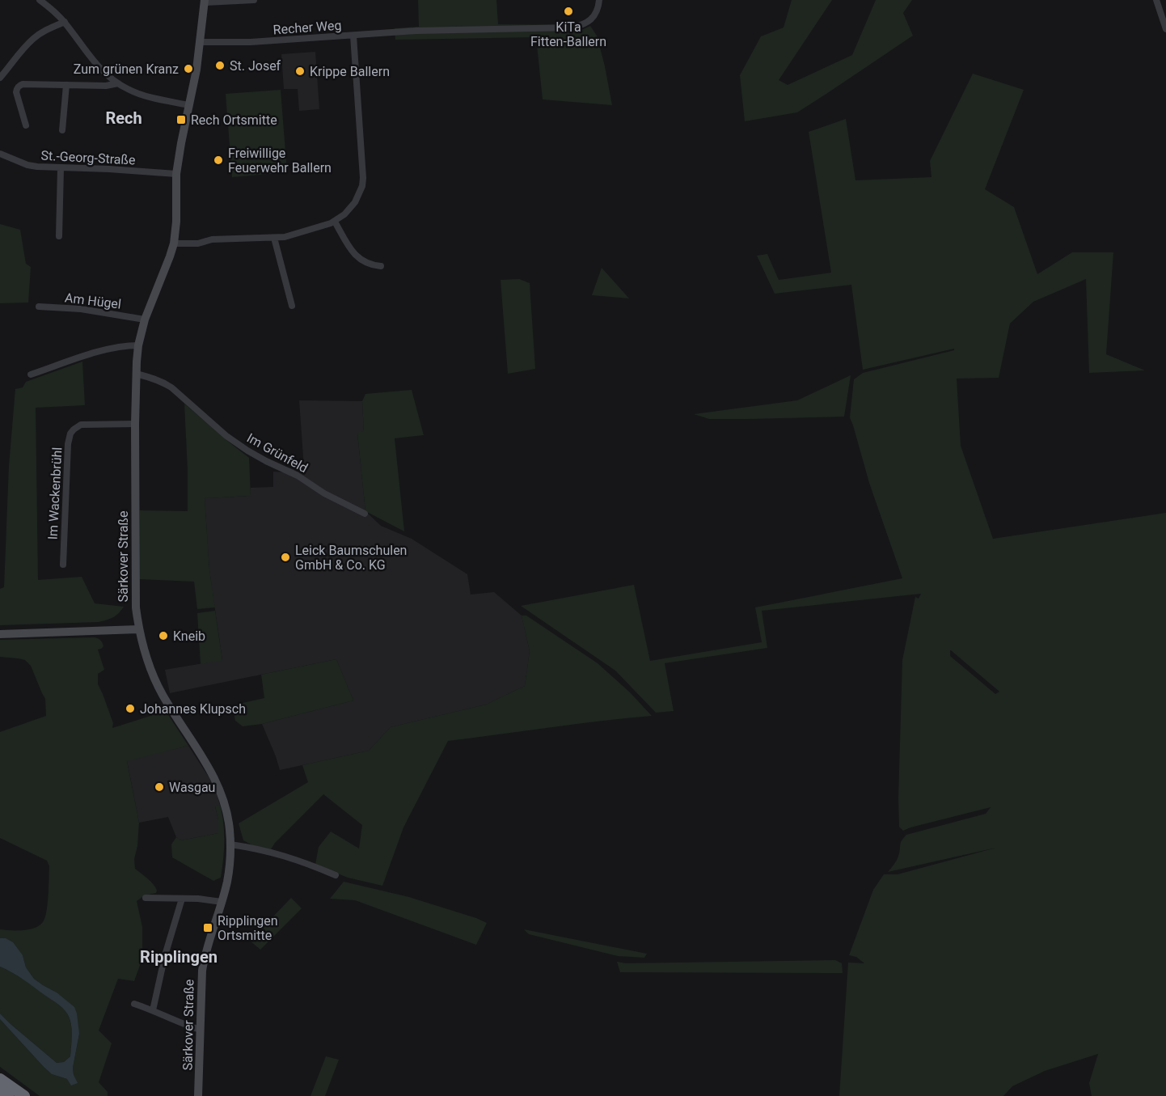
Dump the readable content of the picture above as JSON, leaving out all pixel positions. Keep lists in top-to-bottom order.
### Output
{
  "streets": {
    "main road": ["Särkover Straße"],
    "street": [
      "Recher Weg",
      "St.-Georg-Straße",
      "Am Hügel",
      "Im Grünfeld",
      "Im Wackenbrühl"
    ]
  },
  "crossings": [
    ["Recher Weg", "Särkover Straße"],
    ["St.-Georg-Straße", "Särkover Straße"],
    ["Am Hügel", "Särkover Straße"],
    ["Im Grünfeld", "Särkover Straße"],
    ["Im Wackenbrühl", "Särkover Straße"]
  ],
  "districts": ["Rech", "Ripplingen"],
  "places": {
    "other": [
      "KiTa Fitten-Ballern",
      "St. Josef",
      "Zum grünen Kranz",
      "Krippe Ballern",
      "Freiwillige Feuerwehr Ballern",
      "Leick Baumschulen GmbH & Co. KG",
      "Kneib",
      "Johannes Klupsch",
      "Wasgau"
    ],
    "transit": ["Rech Ortsmitte", "Ripplingen Ortsmitte"]
  }
}
